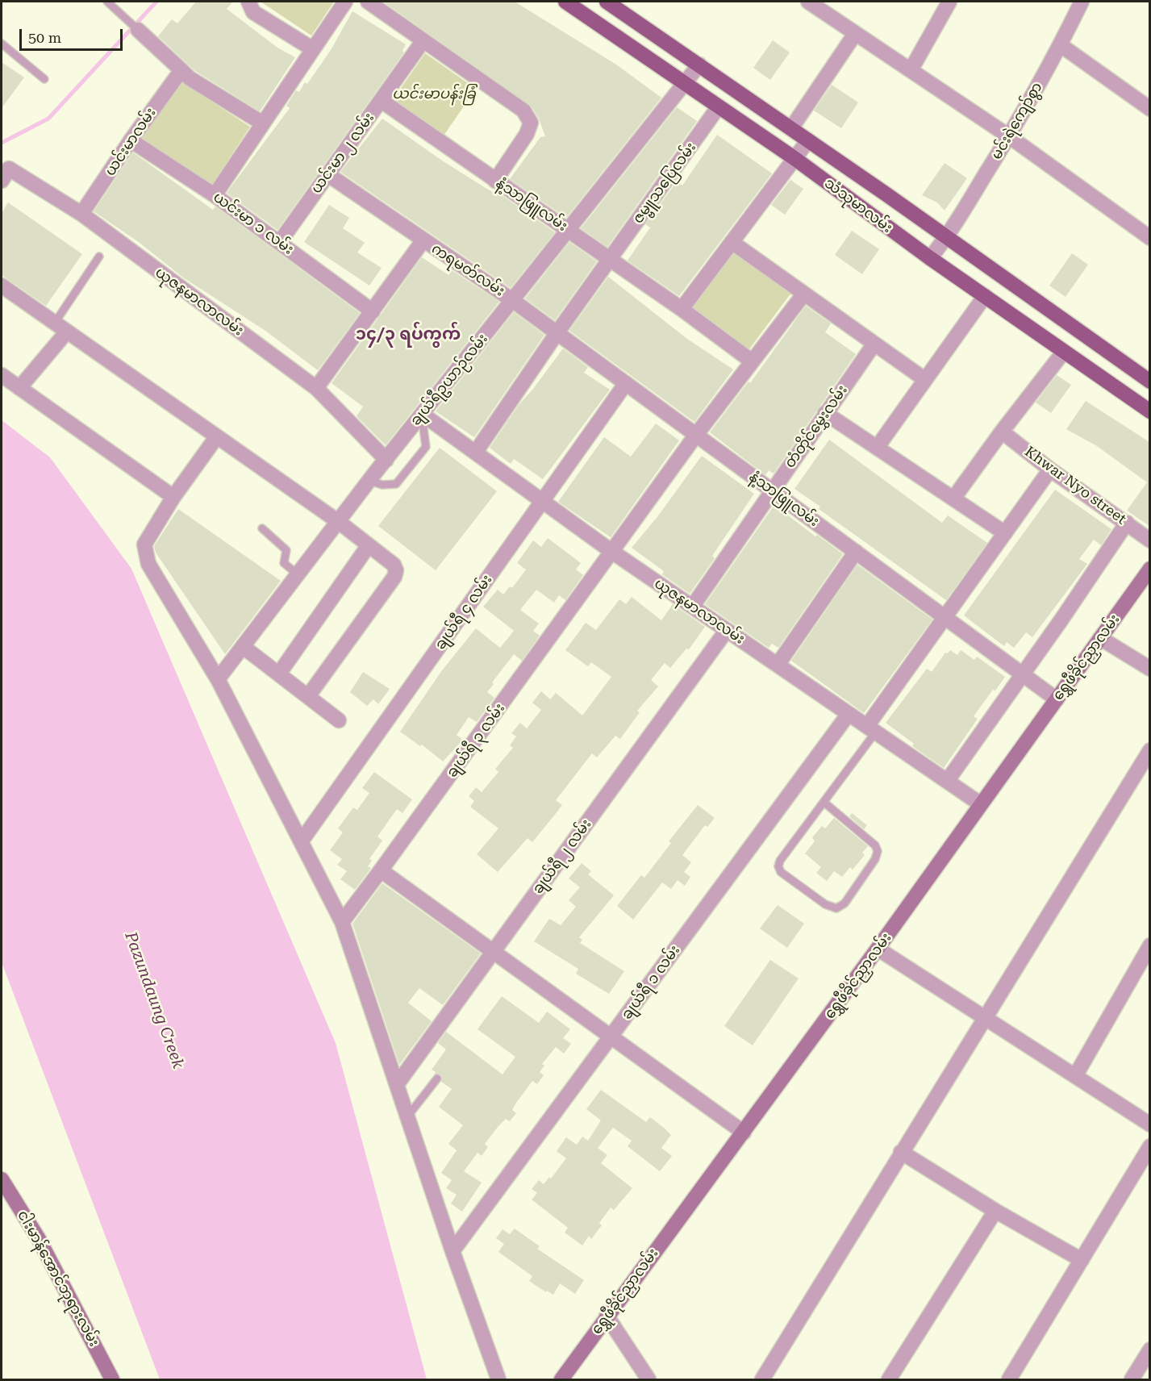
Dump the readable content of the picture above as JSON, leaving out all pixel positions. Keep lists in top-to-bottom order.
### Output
{
  "streets": {
    "main road": ["သံသုမာလမ်း"],
    "street": [
      "မင်းရဲကျော်စွာ",
      "ယင်းမာလမ်း",
      "ယင်းမာ ၂ လမ်း",
      "ဇမ္ဗူသပြေလမ်း",
      "နံ့သာဖြူလမ်း",
      "ယင်းမာ ၁ လမ်း",
      "ကရမတ်လမ်း",
      "ယုဇနမာလာလမ်း",
      "ချယ်ရီဥယာဉ်လမ်း",
      "တံတိုင်မွှေးလမ်း",
      "Khwar Nyo street",
      "ချယ်ရီ ၄ လမ်း",
      "ရွှေဖီခိုင်ညှာလမ်း",
      "ချယ်ရီ ၃ လမ်း",
      "ချယ်ရီ ၂ လမ်း",
      "ချယ်ရီ ၁ လမ်း",
      "ငါးမာန်အောင်ဘုရားလမ်း"
    ]
  },
  "crossings": [
    ["မင်းရဲကျော်စွာ", "သံသုမာလမ်း"],
    ["ယင်းမာလမ်း", "ယင်းမာ ၁ လမ်း"],
    ["ယင်းမာလမ်း", "ယုဇနမာလာလမ်း"],
    ["ယင်းမာ ၂ လမ်း", "နံ့သာဖြူလမ်း"],
    ["ယင်းမာ ၂ လမ်း", "ယင်းမာ ၁ လမ်း"],
    ["ယင်းမာ ၂ လမ်း", "ကရမတ်လမ်း"],
    ["ဇမ္ဗူသပြေလမ်း", "နံ့သာဖြူလမ်း"],
    ["ဇမ္ဗူသပြေလမ်း", "သံသုမာလမ်း"],
    ["ဇမ္ဗူသပြေလမ်း", "ယုဇနမာလာလမ်း"],
    ["နံ့သာဖြူလမ်း", "ကရမတ်လမ်း"],
    ["နံ့သာဖြူလမ်း", "ချယ်ရီဥယာဉ်လမ်း"],
    ["နံ့သာဖြူလမ်း", "တံတိုင်မွှေးလမ်း"],
    ["နံ့သာဖြူလမ်း", "ချယ်ရီ ၄ လမ်း"],
    ["နံ့သာဖြူလမ်း", "ရွှေဖီခိုင်ညှာလမ်း"],
    ["သံသုမာလမ်း", "ချယ်ရီဥယာဉ်လမ်း"],
    ["ယင်းမာ ၁ လမ်း", "ကရမတ်လမ်း"],
    ["ကရမတ်လမ်း", "ယုဇနမာလာလမ်း"],
    ["ကရမတ်လမ်း", "ချယ်ရီဥယာဉ်လမ်း"],
    ["ယုဇနမာလာလမ်း", "ချယ်ရီဥယာဉ်လမ်း"],
    ["ယုဇနမာလာလမ်း", "တံတိုင်မွှေးလမ်း"],
    ["ယုဇနမာလာလမ်း", "ချယ်ရီ ၄ လမ်း"],
    ["ယုဇနမာလာလမ်း", "ရွှေဖီခိုင်ညှာလမ်း"],
    ["ယုဇနမာလာလမ်း", "ချယ်ရီ ၃ လမ်း"],
    ["ယုဇနမာလာလမ်း", "ချယ်ရီ ၂ လမ်း"],
    ["ယုဇနမာလာလမ်း", "ချယ်ရီ ၁ လမ်း"]
  ],
  "districts": ["၁၄/၃ ရပ်ကွက်"],
  "water": ["Pazundaung Creek"],
  "parks": ["ယင်းမာပန်းခြံ"],
  "scale_bar": "50 m"
}
